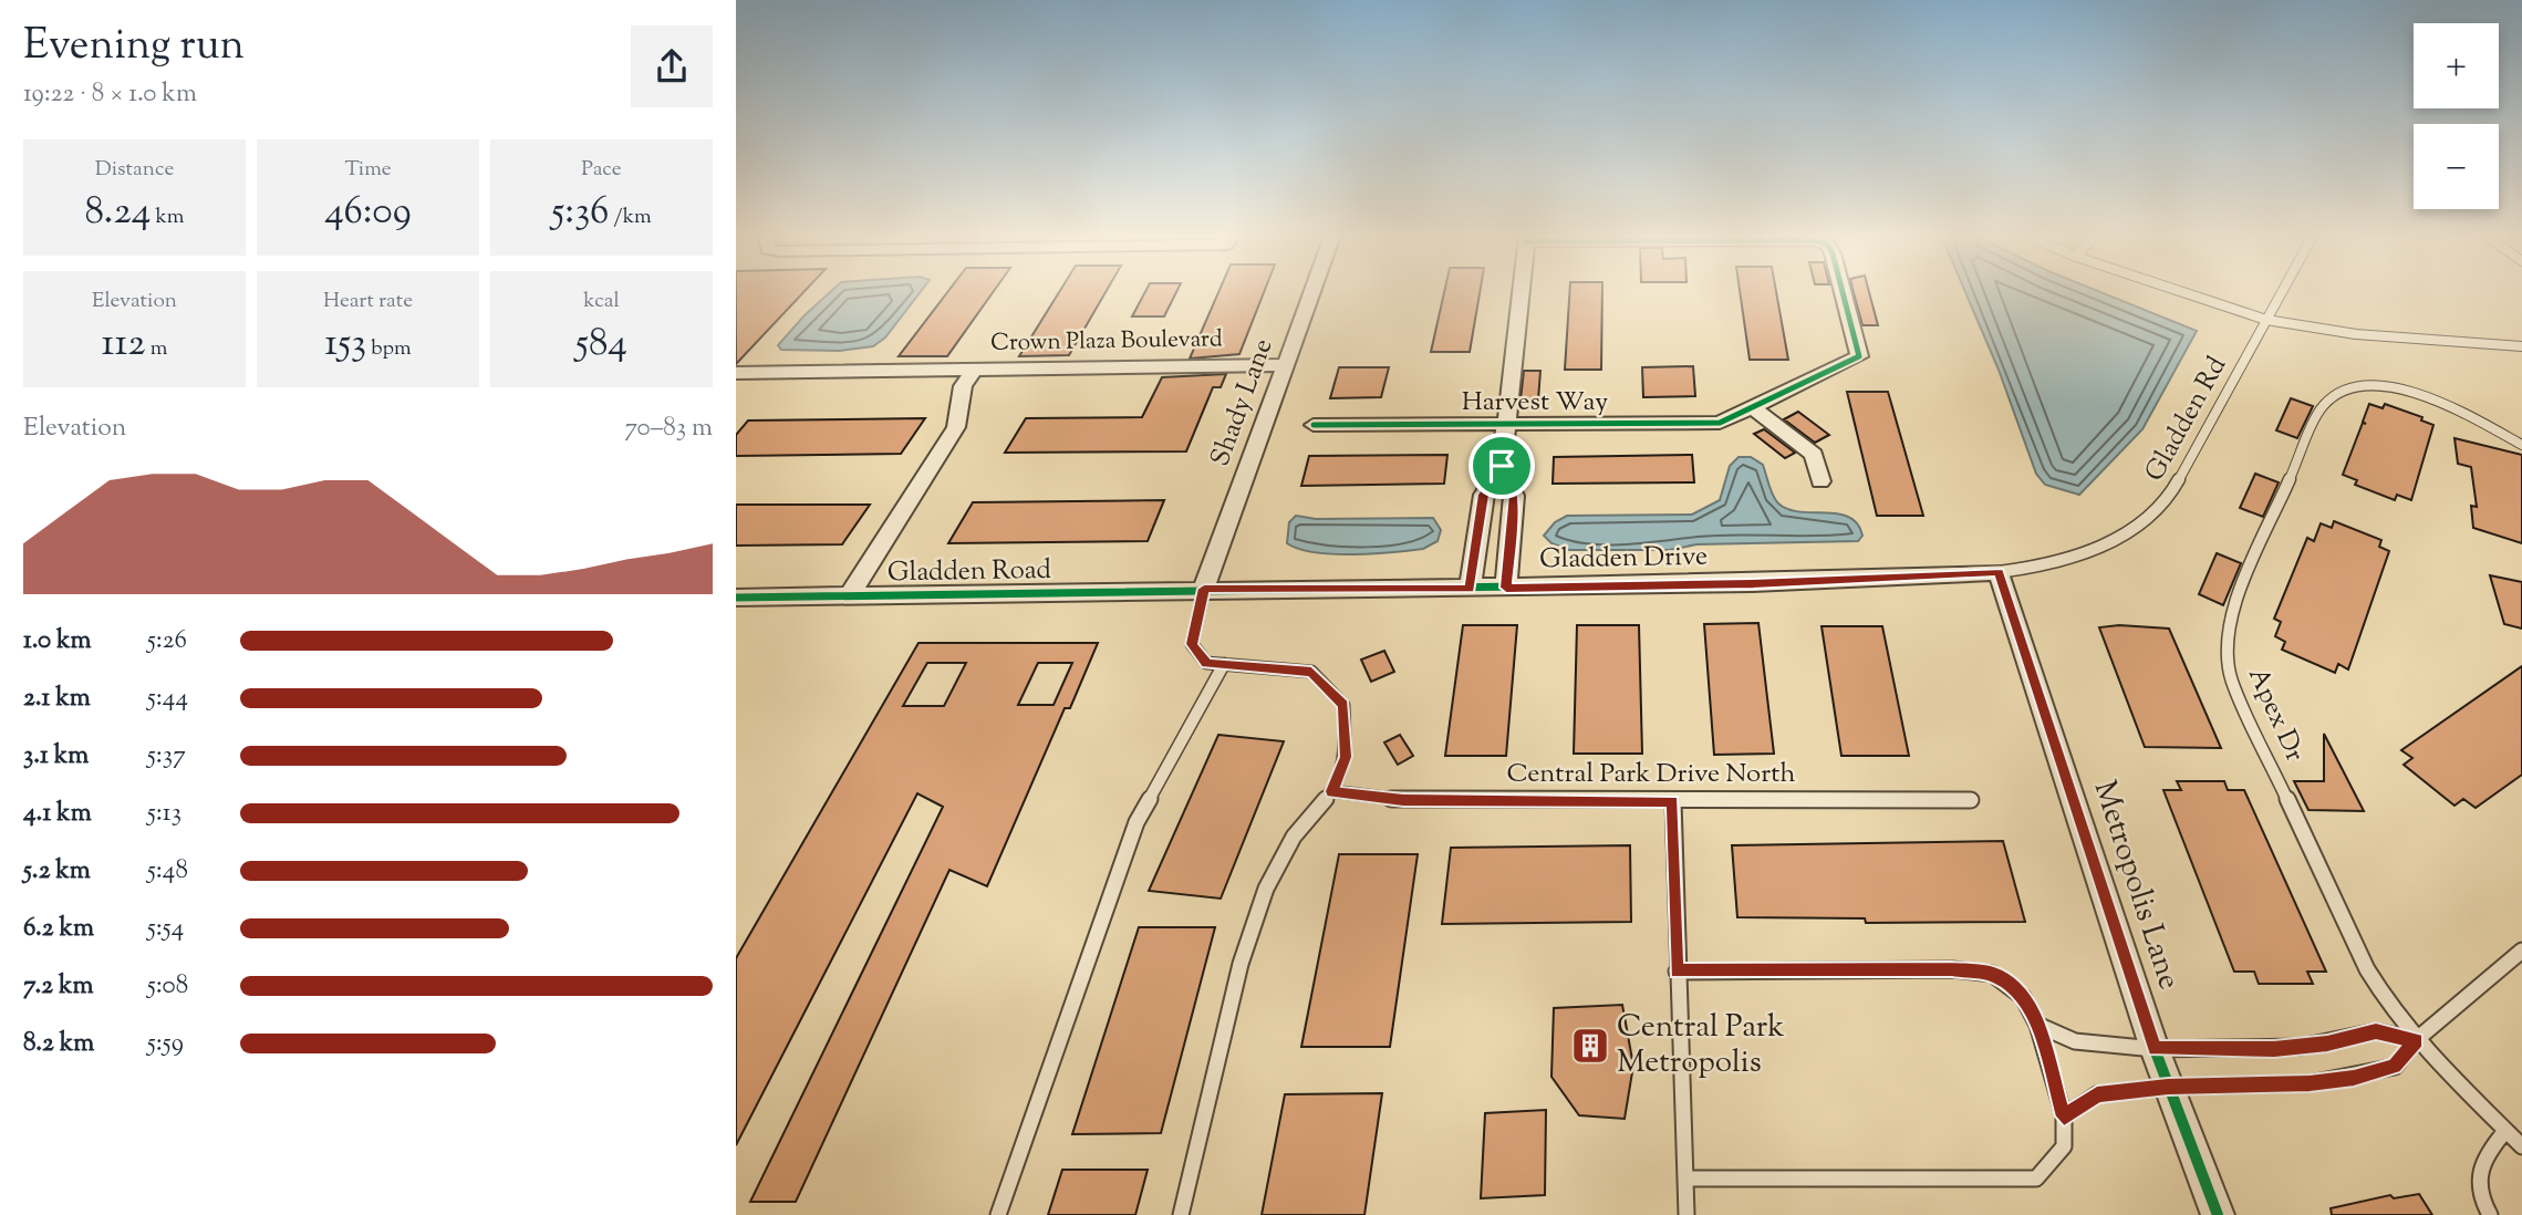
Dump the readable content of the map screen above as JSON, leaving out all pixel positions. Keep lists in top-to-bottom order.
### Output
{
  "streets": {
    "street": [
      "Crown Plaza Boulevard",
      "Shady Lane",
      "Harvest Way",
      "Gladden Drive",
      "Gladden Road",
      "Metropolis Lane"
    ],
    "lane": ["Gladden Rd", "Apex Dr", "Central Park Drive North"]
  },
  "crossings": [
    ["Crown Plaza Boulevard", "Shady Lane"],
    ["Crown Plaza Boulevard", "Gladden Road"],
    ["Shady Lane", "Gladden Drive"],
    ["Shady Lane", "Gladden Road"],
    ["Gladden Rd", "Gladden Drive"],
    ["Gladden Rd", "Metropolis Lane"],
    ["Gladden Drive", "Gladden Road"],
    ["Gladden Drive", "Metropolis Lane"]
  ],
  "places": {
    "building": ["Central Park Metropolis"]
  },
  "page": {
    "heading": ["Evening run", "19:22 · 8 × 1.0 km"],
    "map_buttons": ["+", "−"],
    "stats": [
      ["Distance", "8.24 km"],
      ["Time", "46:09"],
      ["Pace", "5:36 /km"],
      ["Elevation", "112 m"],
      ["Heart rate", "153 bpm"],
      ["kcal", "584"]
    ],
    "chart": ["Elevation", "70–83 m"],
    "list": [
      {
        "name": "1.0 km",
        "note": "5:26"
      },
      {
        "name": "2.1 km",
        "note": "5:44"
      },
      {
        "name": "3.1 km",
        "note": "5:37"
      },
      {
        "name": "4.1 km",
        "note": "5:13"
      },
      {
        "name": "5.2 km",
        "note": "5:48"
      },
      {
        "name": "6.2 km",
        "note": "5:54"
      },
      {
        "name": "7.2 km",
        "note": "5:08"
      },
      {
        "name": "8.2 km",
        "note": "5:59"
      }
    ]
  }
}
